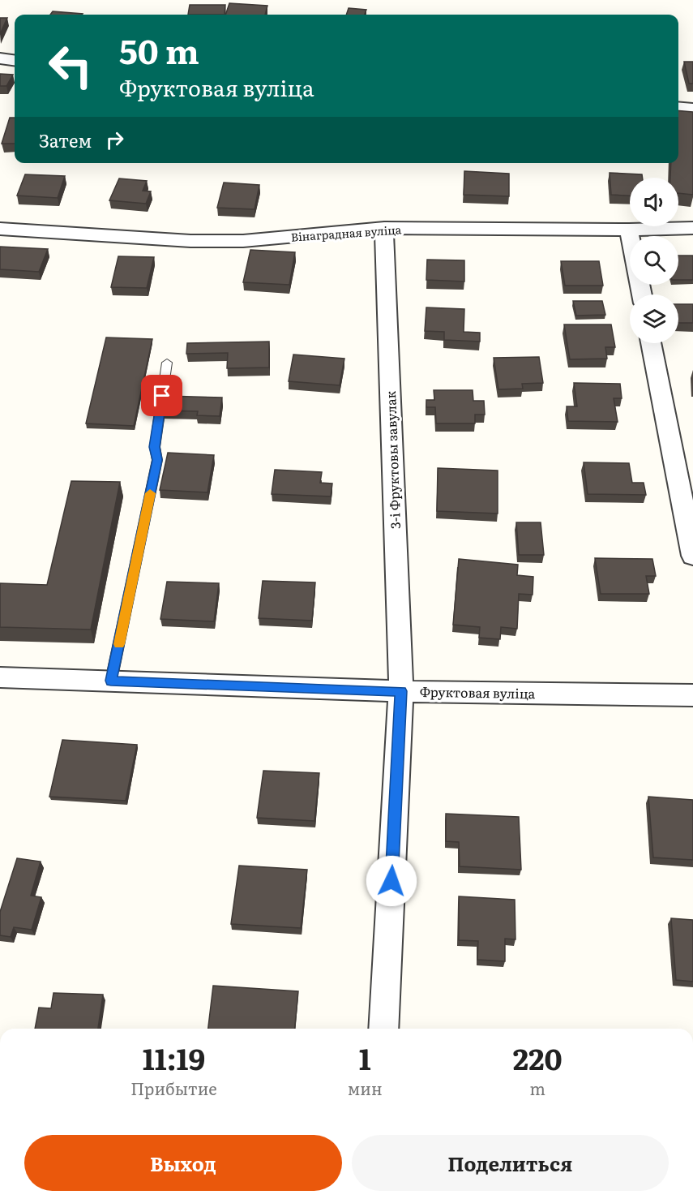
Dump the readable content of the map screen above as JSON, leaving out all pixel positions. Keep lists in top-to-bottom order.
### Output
{
  "streets": {
    "street": ["Вінаградная вуліца", "3-і Фруктовы завулак", "Фруктовая вуліца"]
  },
  "crossings": [
    ["Вінаградная вуліца", "3-і Фруктовы завулак"],
    ["3-і Фруктовы завулак", "Фруктовая вуліца"]
  ],
  "page": {
    "turn": ["50 m", "Фруктовая вуліца"],
    "then": "Затем",
    "eta": [
      "11:19",
      "Прибытие",
      "1",
      "мин",
      "220",
      "m"
    ],
    "buttons": ["Выход", "Поделиться"]
  }
}
